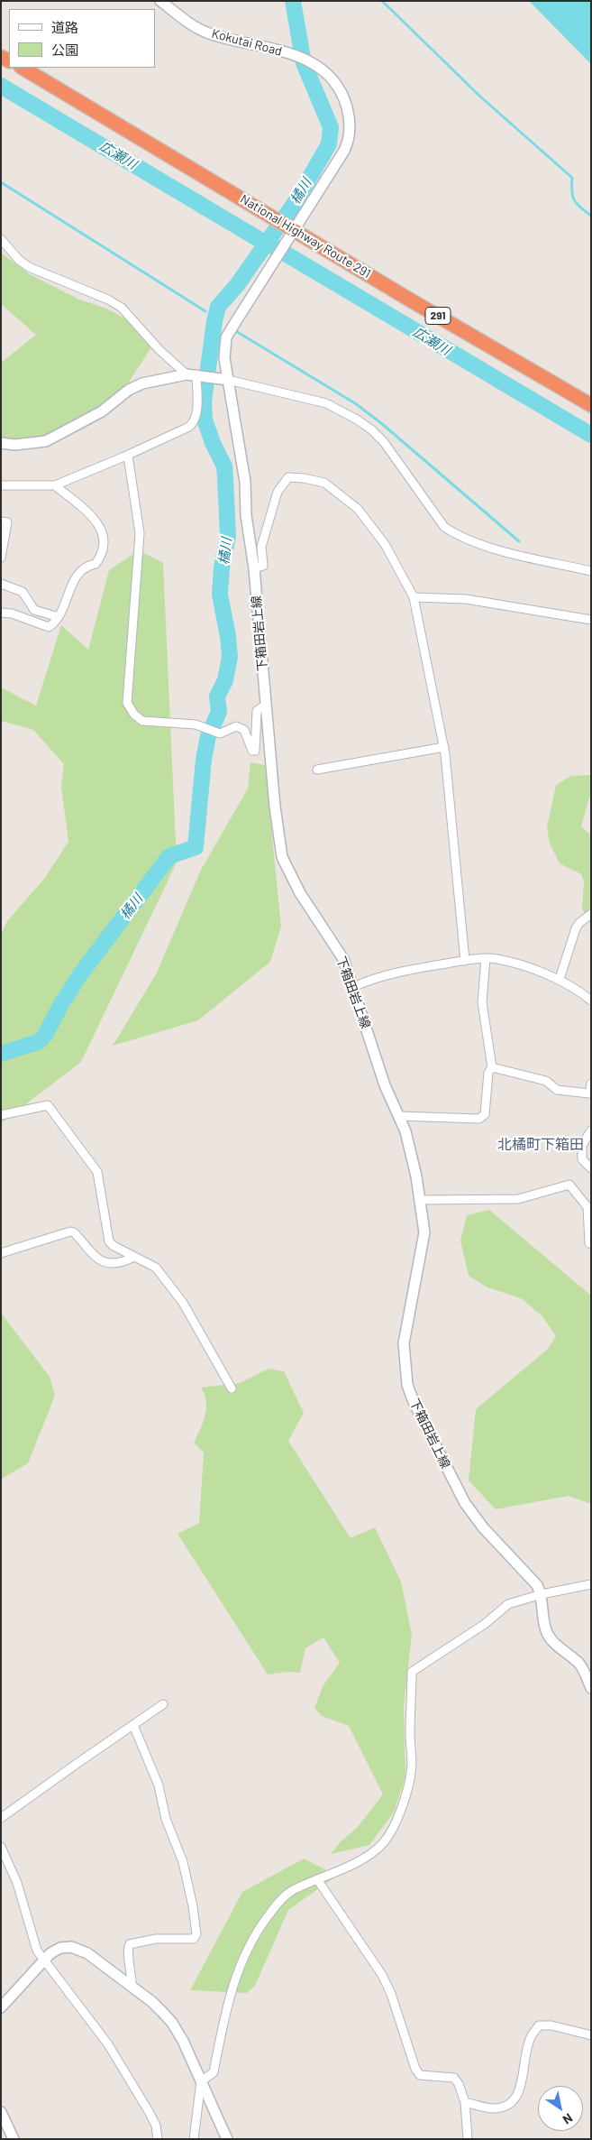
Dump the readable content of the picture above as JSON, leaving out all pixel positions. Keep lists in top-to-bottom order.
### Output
{
  "streets": {
    "highway": ["National Highway Route 291", "291"],
    "main road": ["Kokutai Road", "下箱田岩上線"]
  },
  "crossings": [
    ["Kokutai Road", "National Highway Route 291"],
    ["Kokutai Road", "下箱田岩上線"],
    ["National Highway Route 291", "下箱田岩上線"]
  ],
  "districts": ["北橘町下箱田"],
  "water": ["広瀬川", "橘川"],
  "legend": ["道路", "公園"],
  "north": "bottom right"
}
